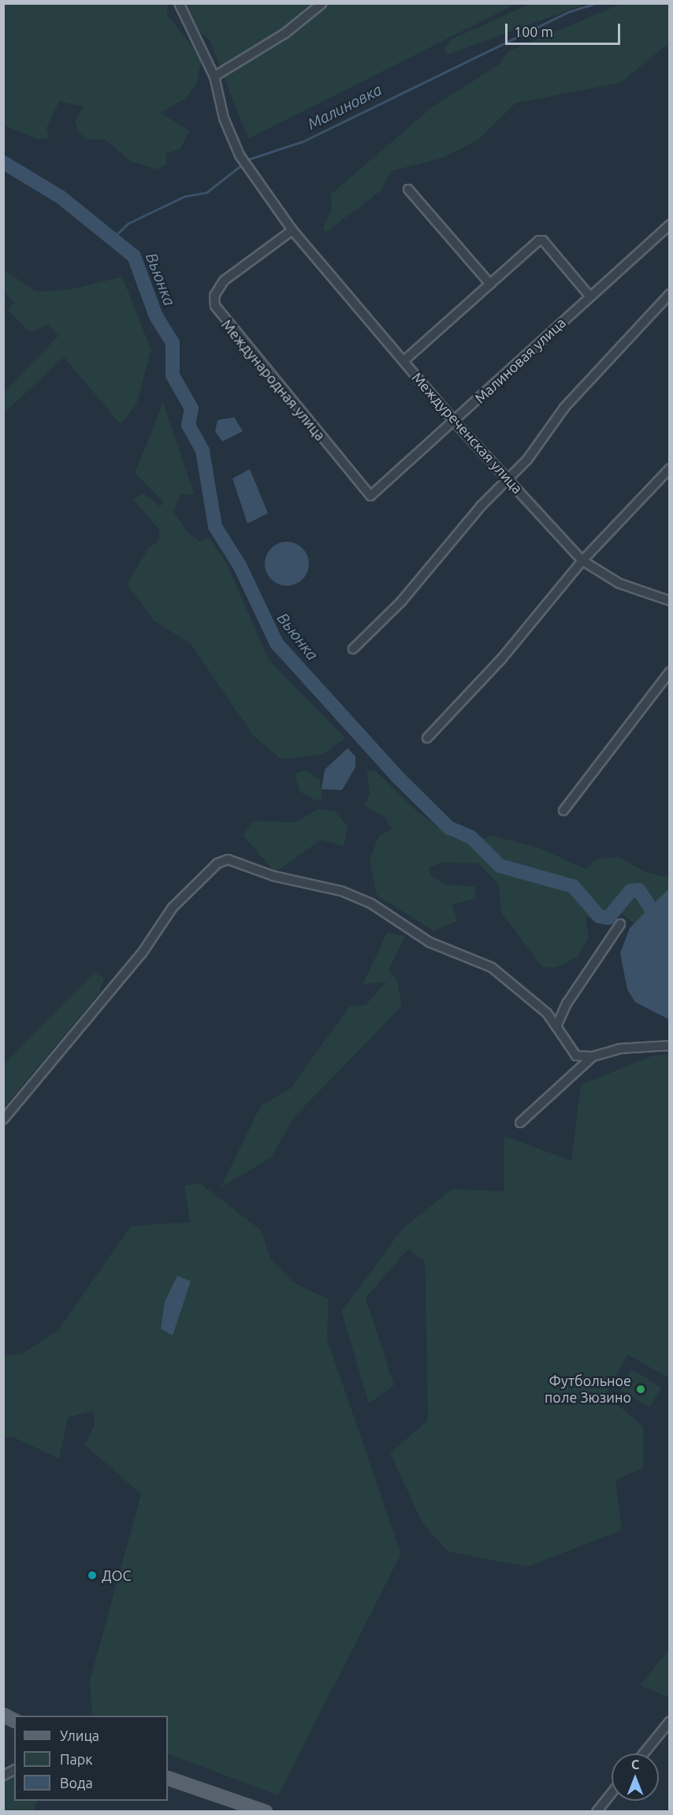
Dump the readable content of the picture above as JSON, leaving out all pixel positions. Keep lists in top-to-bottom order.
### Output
{
  "streets": {
    "street": ["Малиновая улица", "Международная улица", "Междуреченская улица"]
  },
  "crossings": [
    ["Малиновая улица", "Международная улица"],
    ["Малиновая улица", "Междуреченская улица"],
    ["Международная улица", "Междуреченская улица"]
  ],
  "water": ["Малиновка", "Вьюнка"],
  "places": ["Футбольное поле Зюзино", "ДОС"],
  "legend": ["Улица", "Парк", "Вода"],
  "scale_bar": "100 m",
  "north": "top"
}
